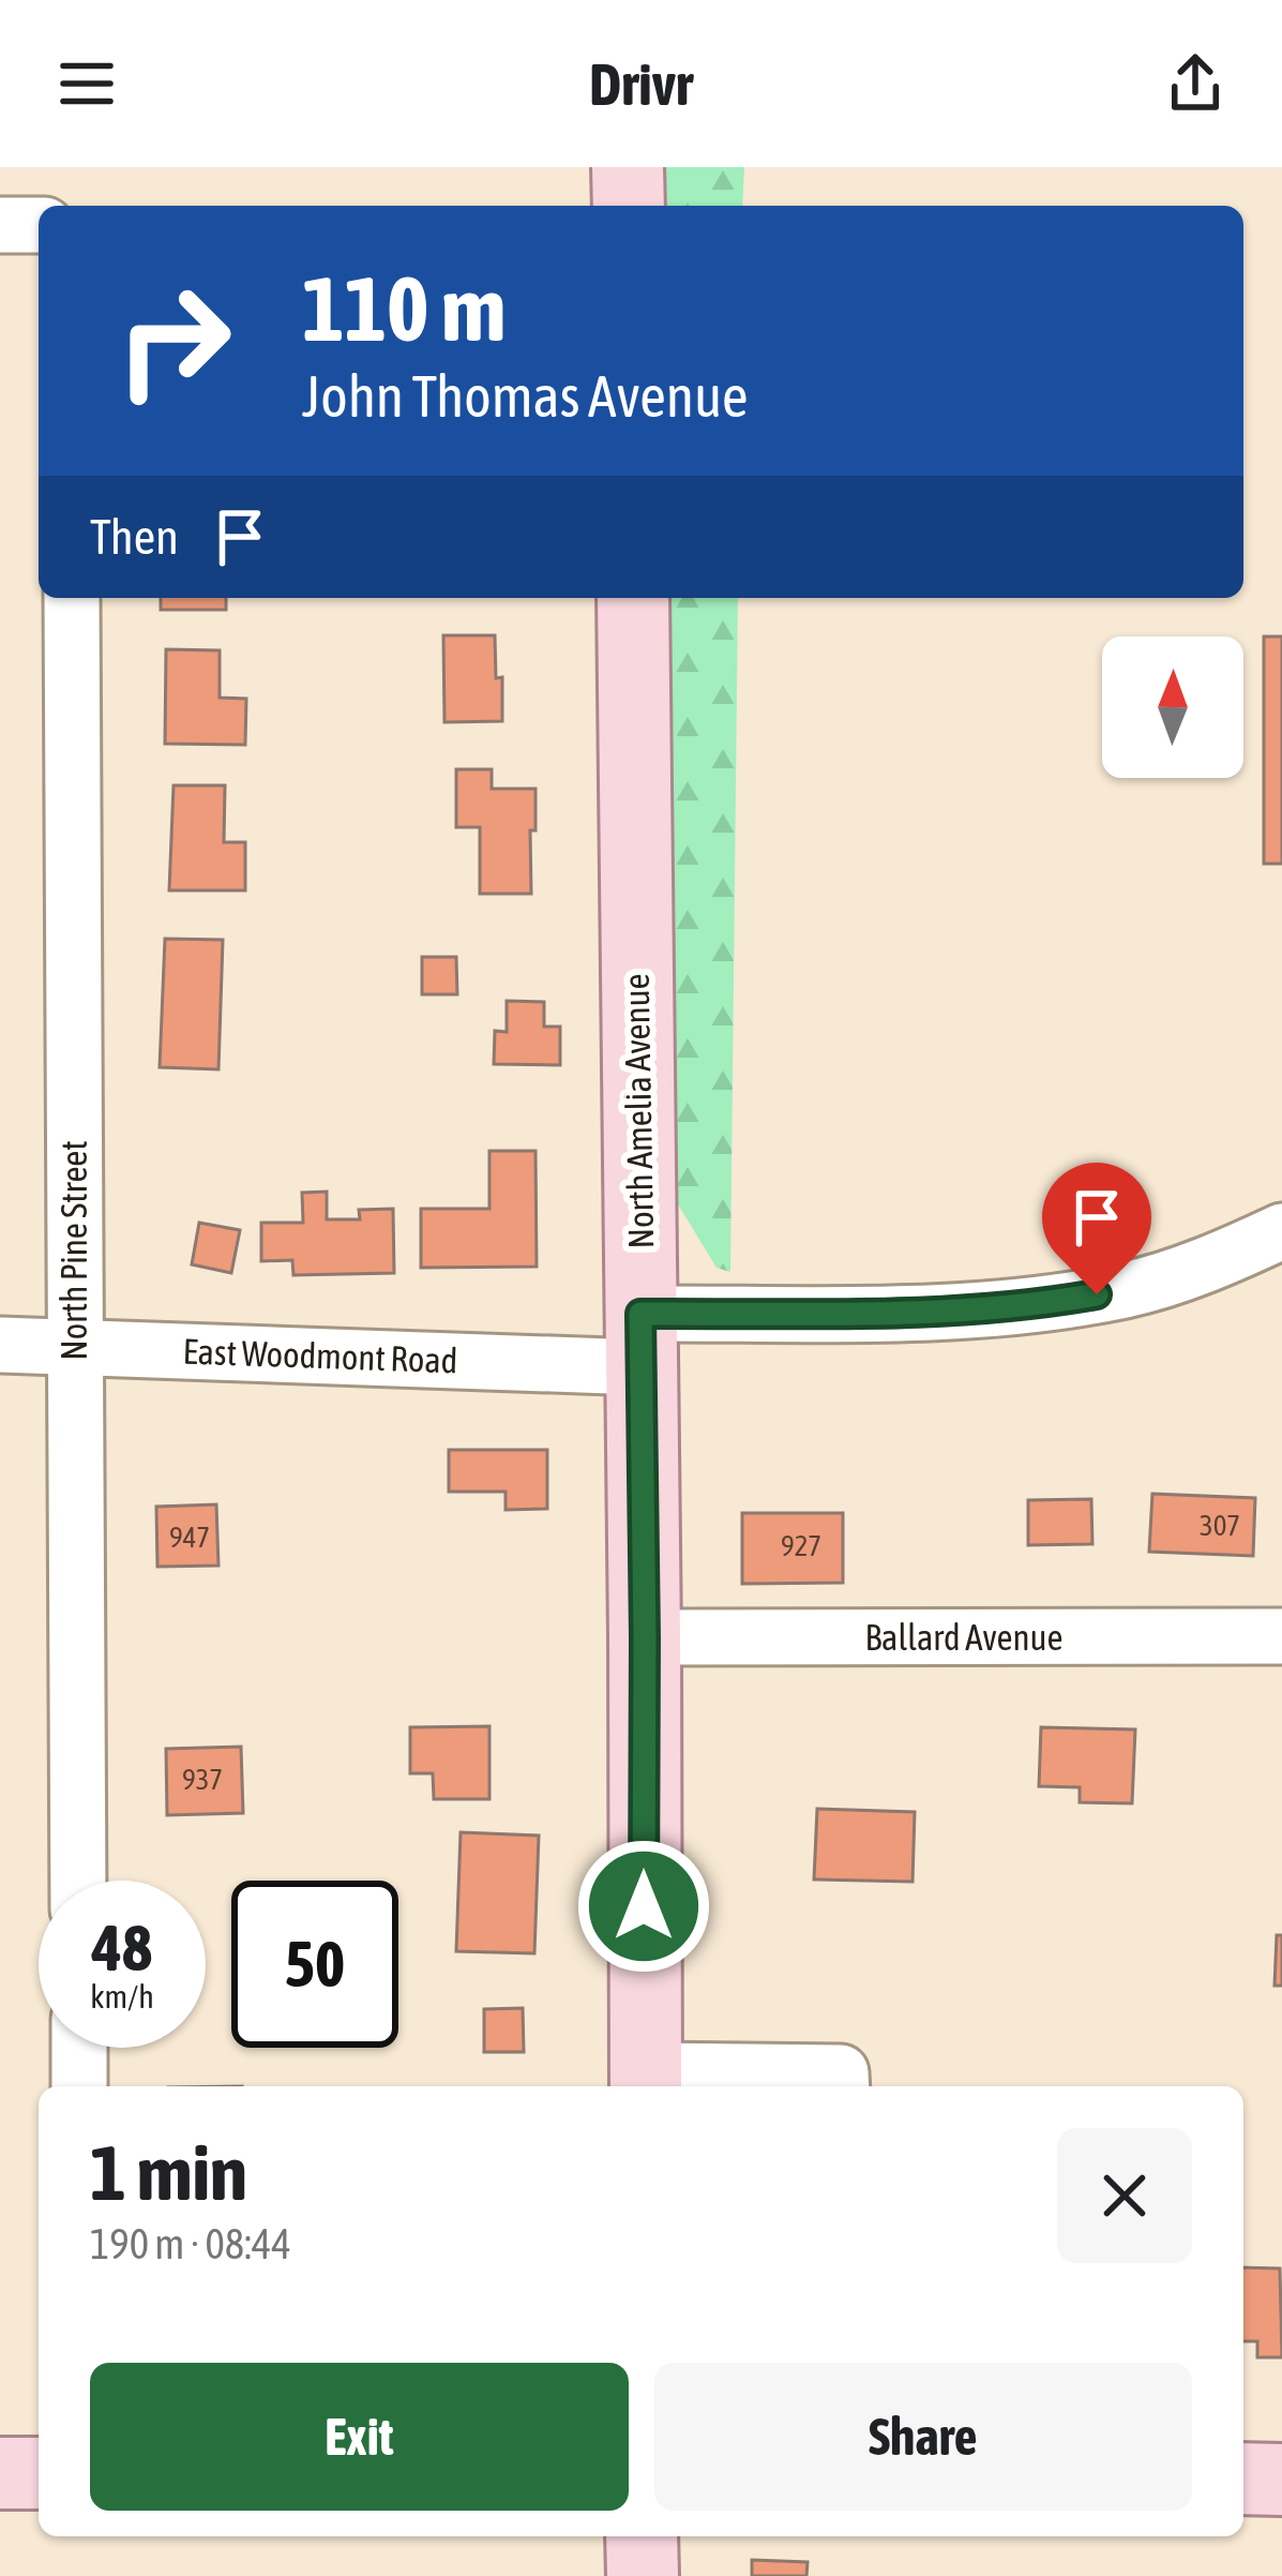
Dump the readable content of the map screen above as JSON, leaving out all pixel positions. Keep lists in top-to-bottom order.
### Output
{
  "streets": {
    "main road": ["North Amelia Avenue"],
    "street": ["North Pine Street", "East Woodmont Road", "Ballard Avenue"]
  },
  "crossings": [
    ["North Amelia Avenue", "East Woodmont Road"],
    ["North Amelia Avenue", "Ballard Avenue"],
    ["North Pine Street", "East Woodmont Road"]
  ],
  "house_numbers": [
    "307",
    "947",
    "927",
    "937"
  ],
  "north": "top",
  "page": {
    "header": "Drivr",
    "turn": ["110 m", "John Thomas Avenue"],
    "then": "Then",
    "speed": "48 km/h",
    "limit": "50",
    "heading": ["1 min", "190 m · 08:44"],
    "buttons": ["Exit", "Share"]
  }
}
